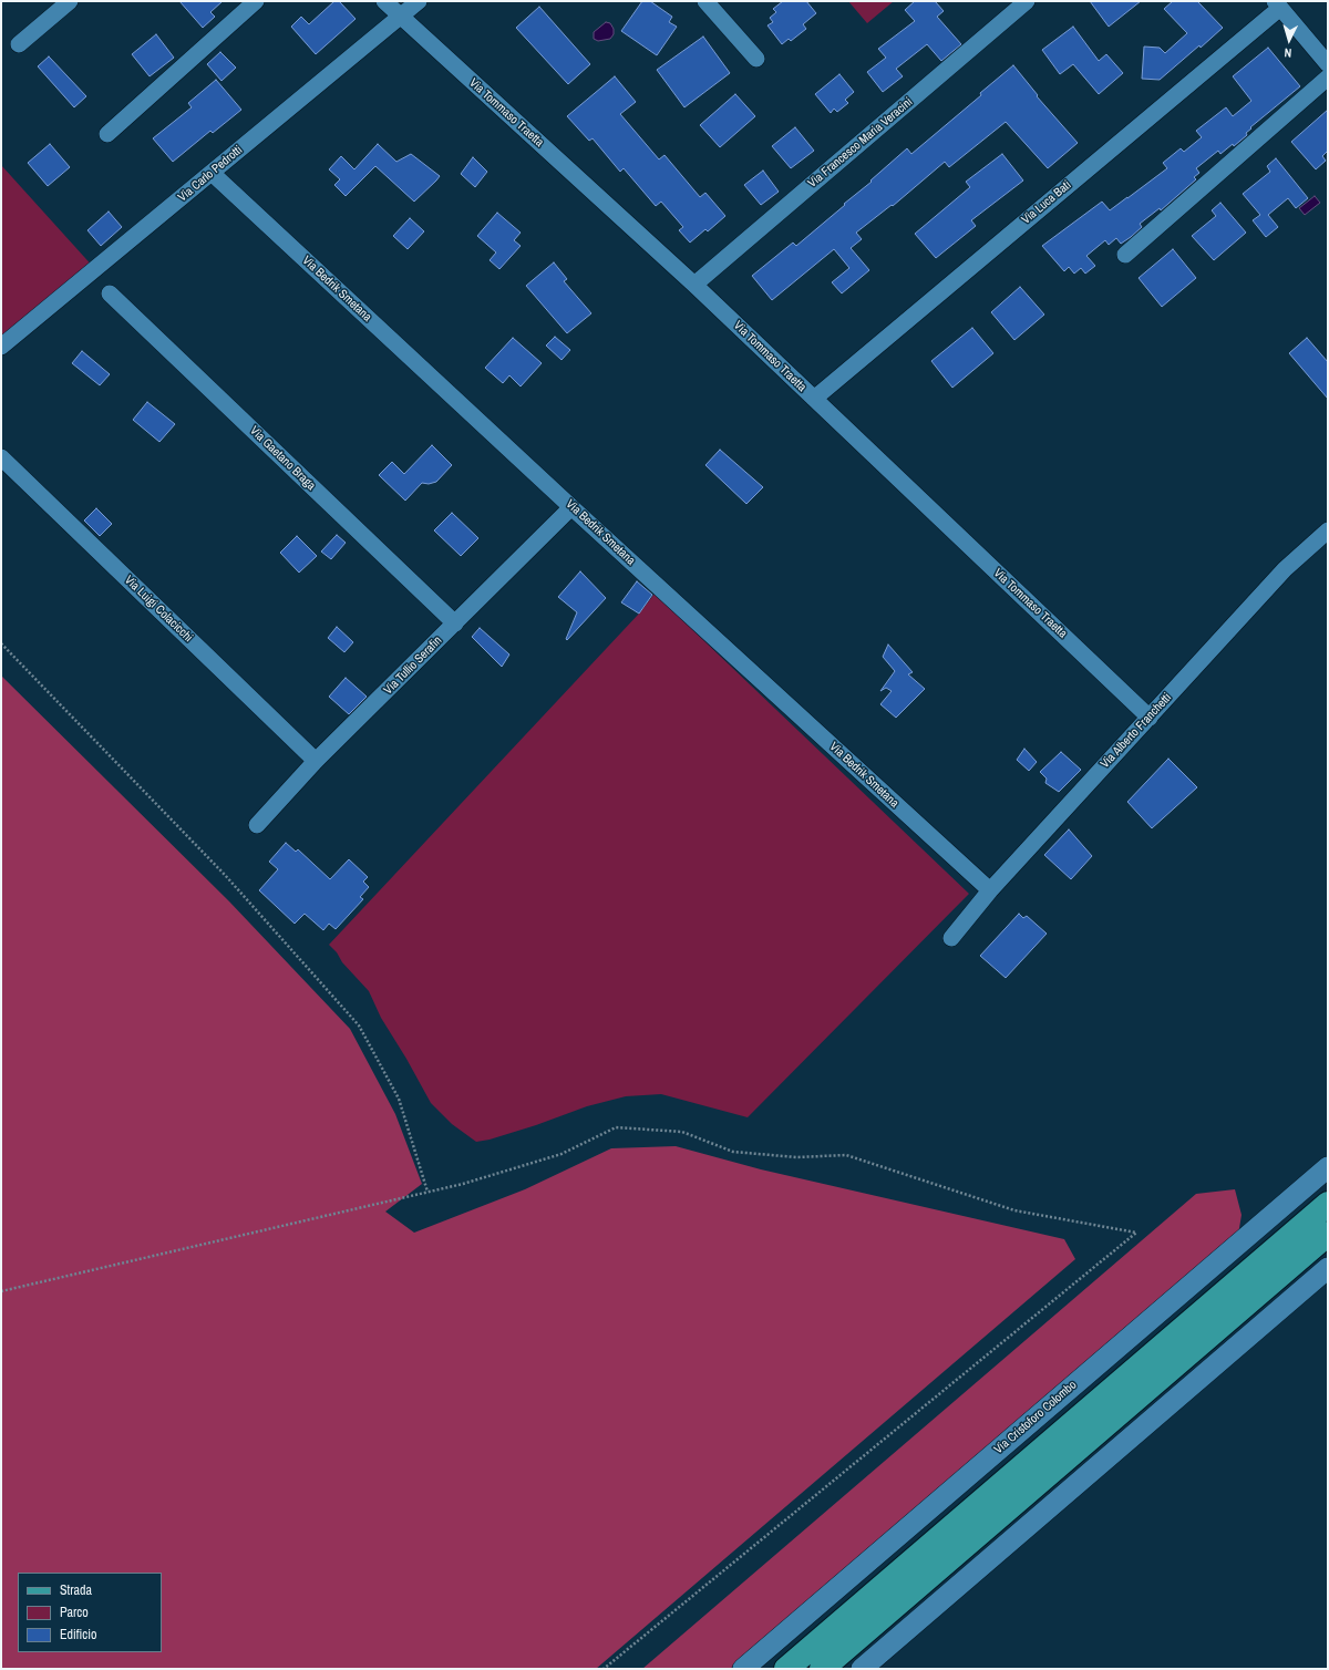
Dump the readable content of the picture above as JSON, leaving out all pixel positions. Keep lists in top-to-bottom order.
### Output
{
  "streets": {
    "street": [
      "Via Tommaso Traetta",
      "Via Francesco Maria Veracini",
      "Via Carlo Pedrotti",
      "Via Luca Bati",
      "Via Bedrik Smetana",
      "Via Gaetano Braga",
      "Via Luigi Colacicchi",
      "Via Tullio Serafin",
      "Via Alberto Franchetti",
      "Via Cristoforo Colombo"
    ]
  },
  "crossings": [
    ["Via Tommaso Traetta", "Via Francesco Maria Veracini"],
    ["Via Tommaso Traetta", "Via Carlo Pedrotti"],
    ["Via Tommaso Traetta", "Via Luca Bati"],
    ["Via Tommaso Traetta", "Via Alberto Franchetti"],
    ["Via Carlo Pedrotti", "Via Bedrik Smetana"],
    ["Via Bedrik Smetana", "Via Tullio Serafin"],
    ["Via Bedrik Smetana", "Via Alberto Franchetti"],
    ["Via Gaetano Braga", "Via Tullio Serafin"],
    ["Via Luigi Colacicchi", "Via Tullio Serafin"]
  ],
  "legend": ["Strada", "Parco", "Edificio"],
  "north": "bottom"
}
